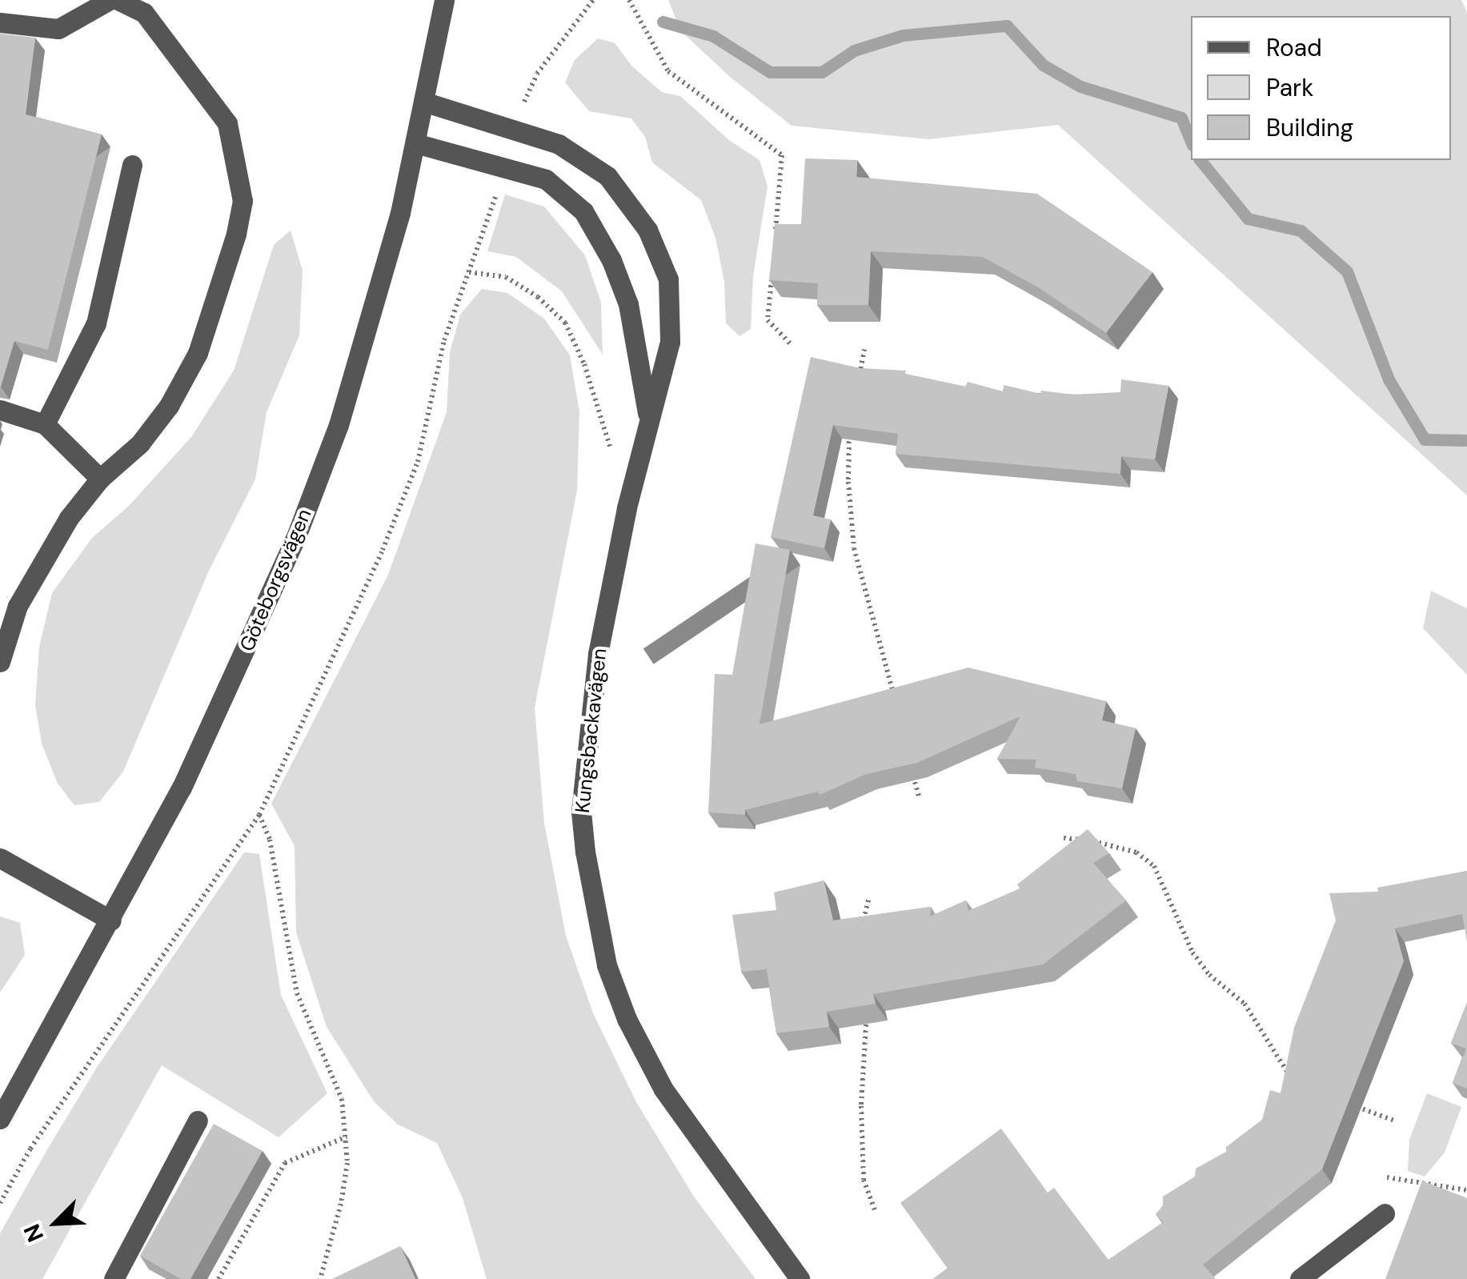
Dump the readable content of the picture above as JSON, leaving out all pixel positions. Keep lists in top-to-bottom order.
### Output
{
  "streets": {
    "street": ["Göteborgsvägen", "Kungsbackavägen"]
  },
  "crossings": [
    ["Göteborgsvägen", "Kungsbackavägen"]
  ],
  "legend": ["Road", "Park", "Building"],
  "north": "bottom left"
}
